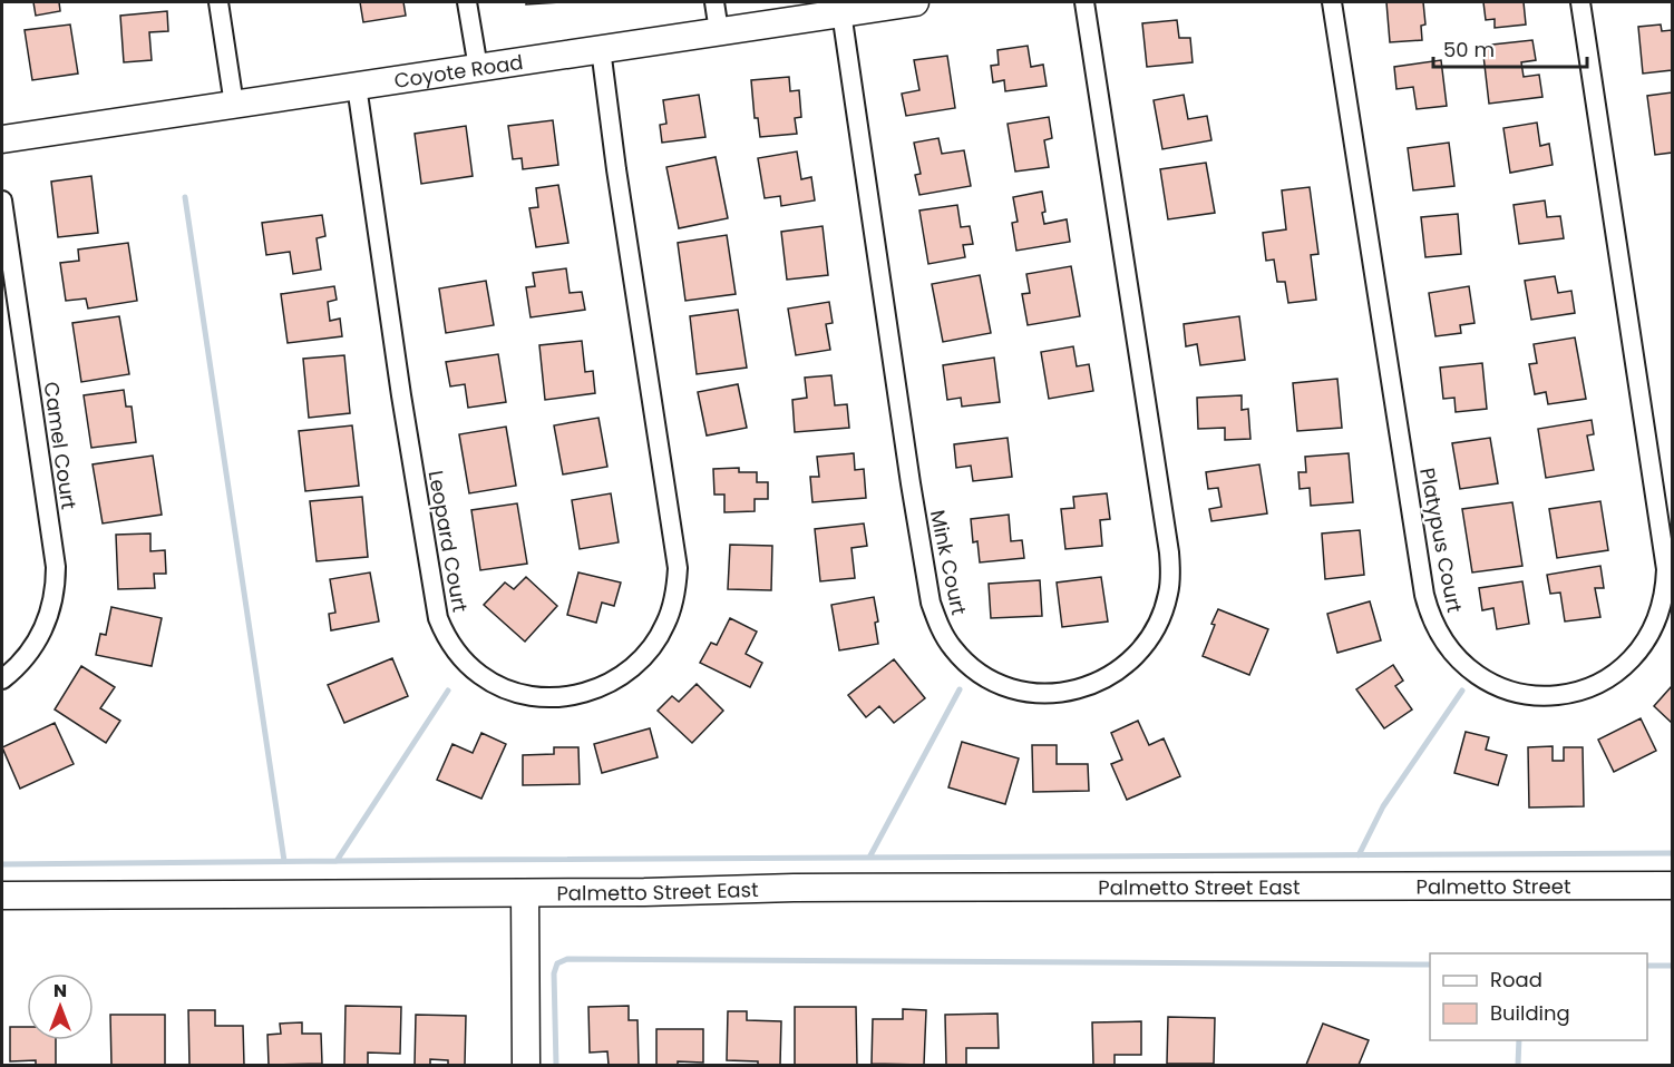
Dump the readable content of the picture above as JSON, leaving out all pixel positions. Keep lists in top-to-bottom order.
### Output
{
  "streets": {
    "main road": ["Coyote Road", "Palmetto Street", "Palmetto Street East"],
    "street": [
      "Camel Court",
      "Platypus Court",
      "Leopard Court",
      "Mink Court"
    ]
  },
  "crossings": [
    ["Coyote Road", "Leopard Court"],
    ["Coyote Road", "Mink Court"],
    ["Palmetto Street", "Palmetto Street East"]
  ],
  "legend": ["Road", "Building"],
  "scale_bar": "50 m",
  "north": "top"
}
